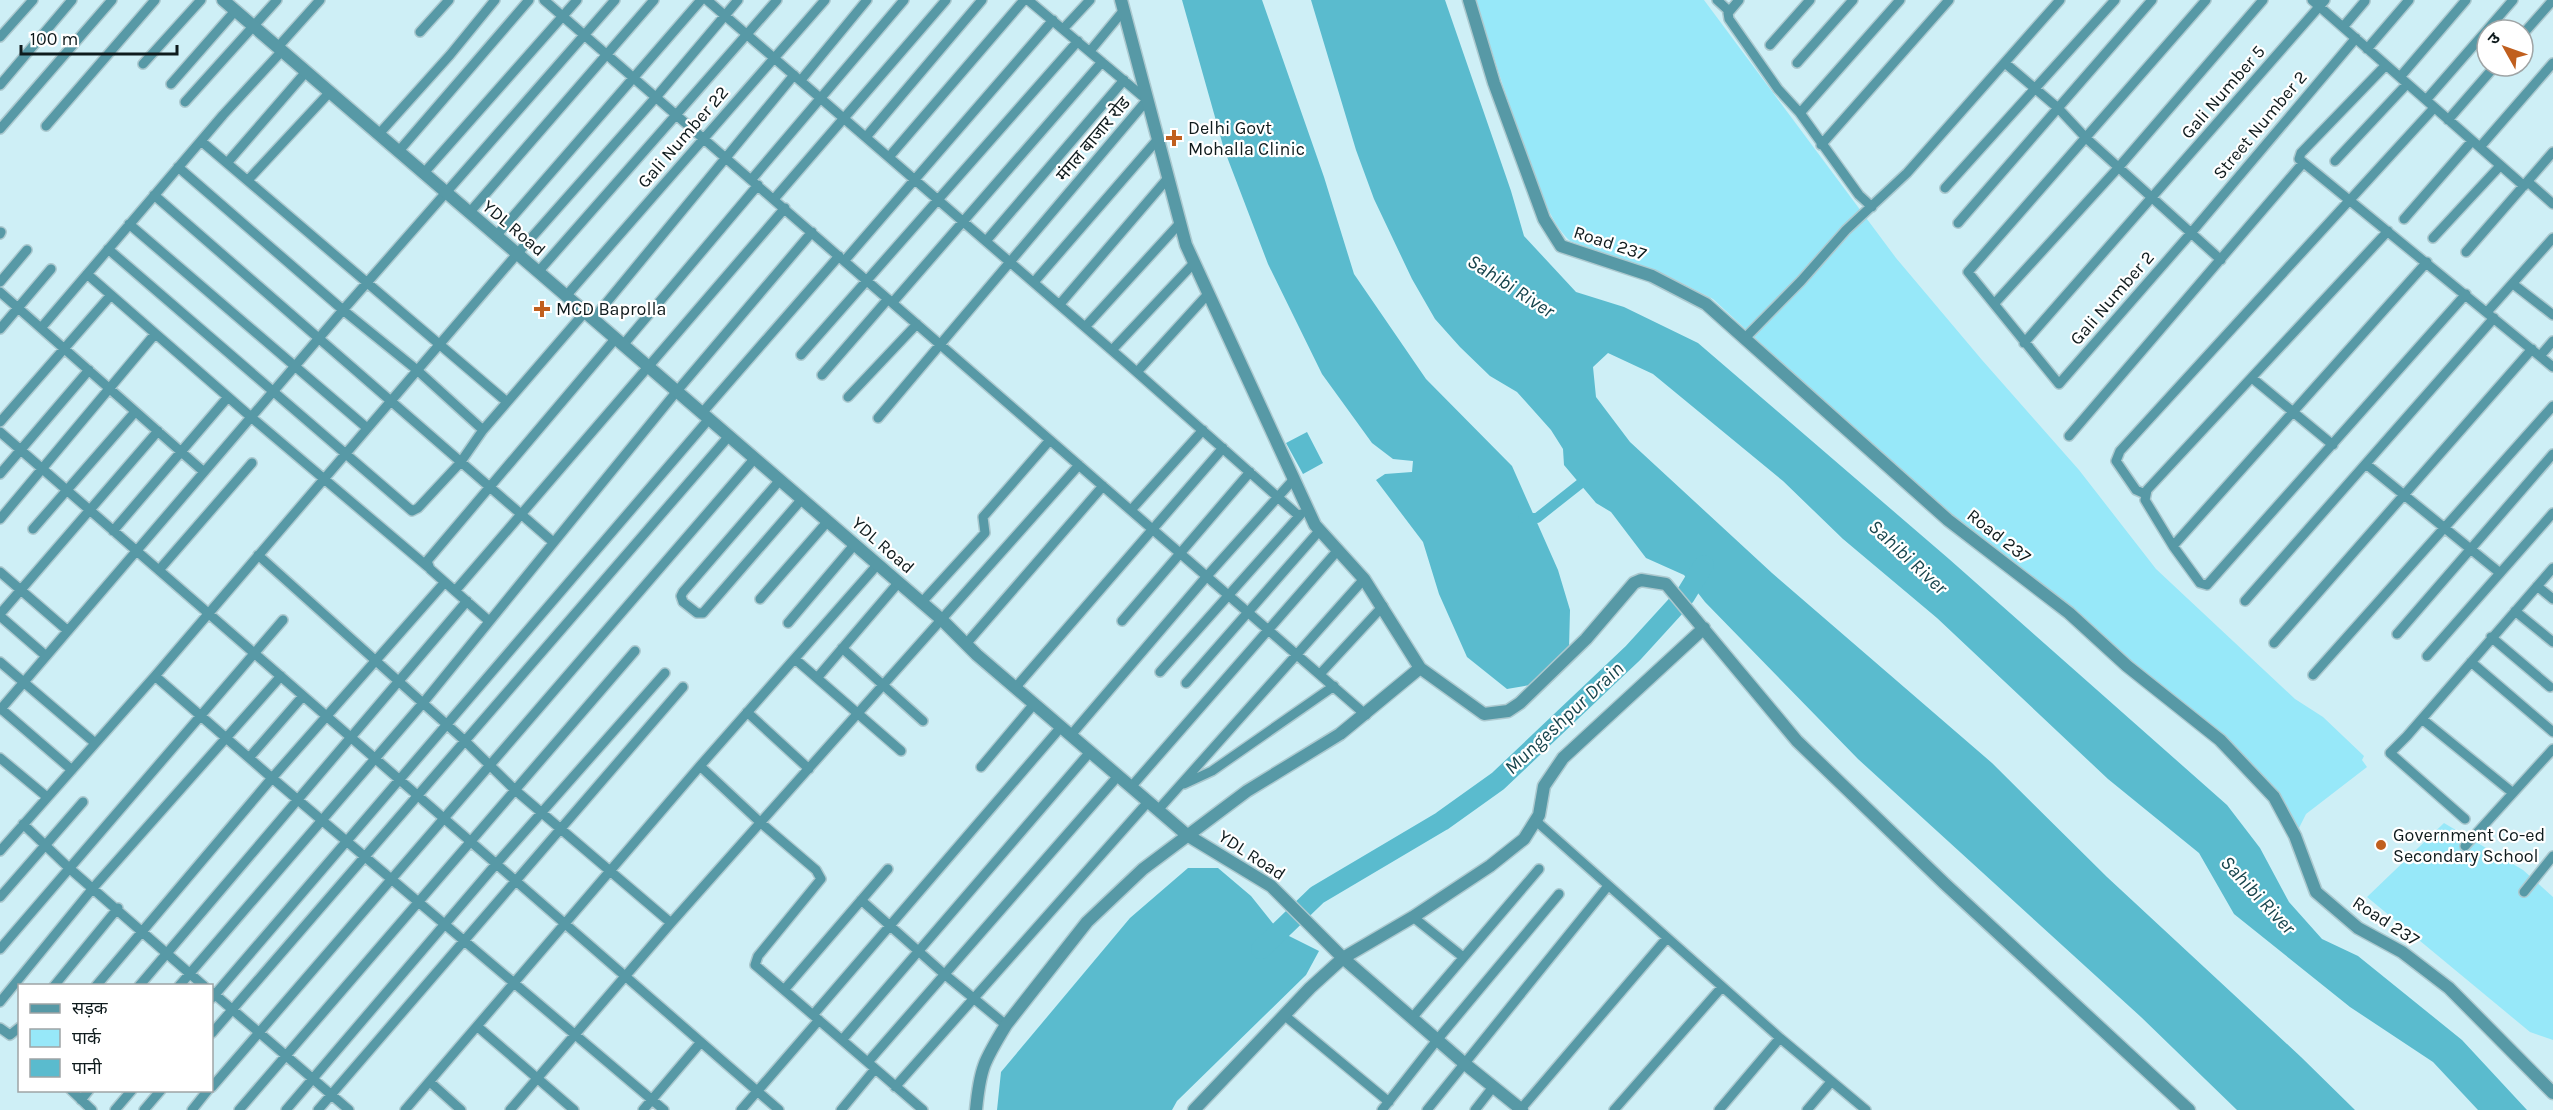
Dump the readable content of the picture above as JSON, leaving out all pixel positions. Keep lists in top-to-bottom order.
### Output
{
  "streets": {
    "street": [
      "Gali Number 5",
      "Street Number 2",
      "Gali Number 22",
      "मंगल बाजार रोड",
      "YDL Road",
      "Road 237",
      "Gali Number 2"
    ]
  },
  "crossings": [
    ["Gali Number 5", "Gali Number 2"],
    ["Street Number 2", "Gali Number 2"],
    ["Gali Number 22", "YDL Road"]
  ],
  "water": ["Sahibi River", "Mungeshpur Drain"],
  "places": {
    "health": ["Delhi Govt Mohalla Clinic", "MCD Baprolla"],
    "other": ["Government Co-ed Secondary School"]
  },
  "legend": ["सड़क", "पार्क", "पानी"],
  "scale_bar": "100 m",
  "north": "top left"
}
